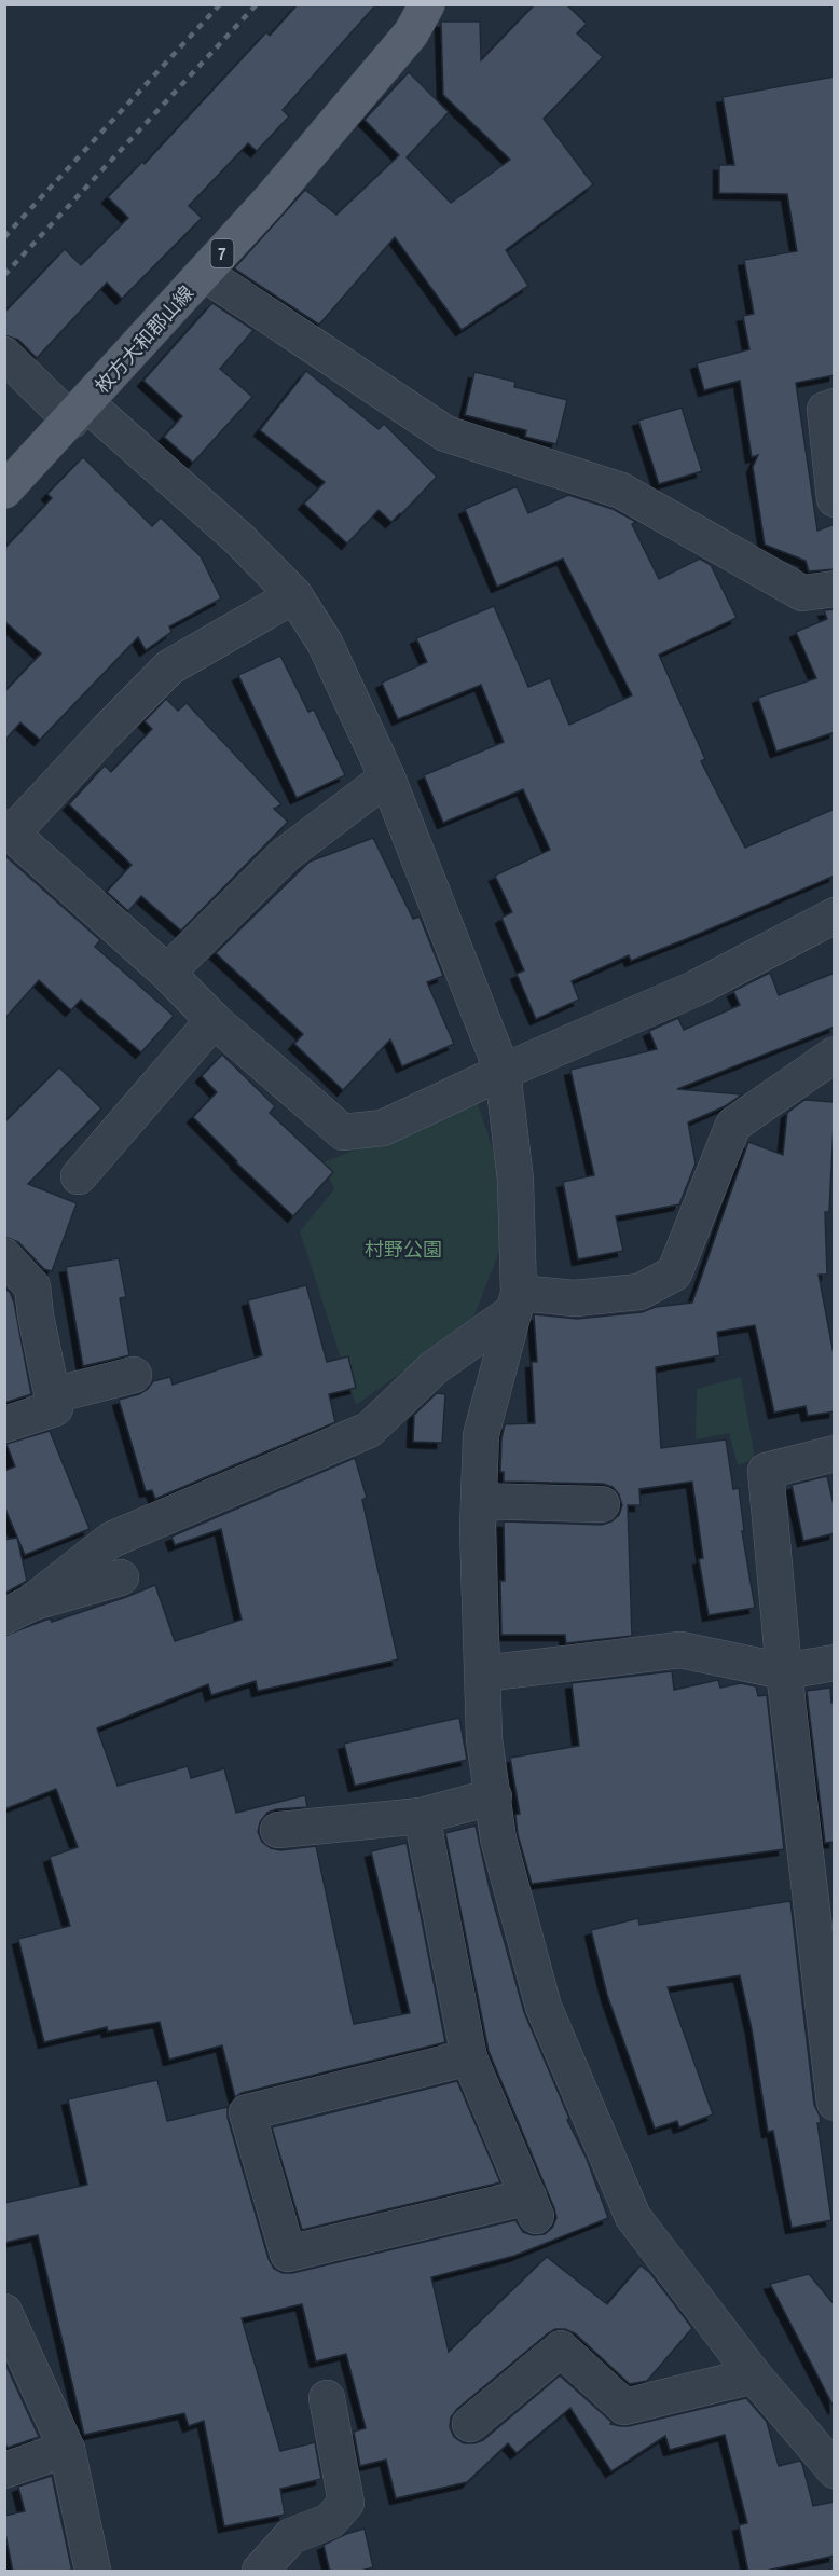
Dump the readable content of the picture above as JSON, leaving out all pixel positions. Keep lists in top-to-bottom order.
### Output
{
  "streets": {
    "main road": ["7", "枚方大和郡山線"]
  },
  "parks": ["村野公園"]
}
